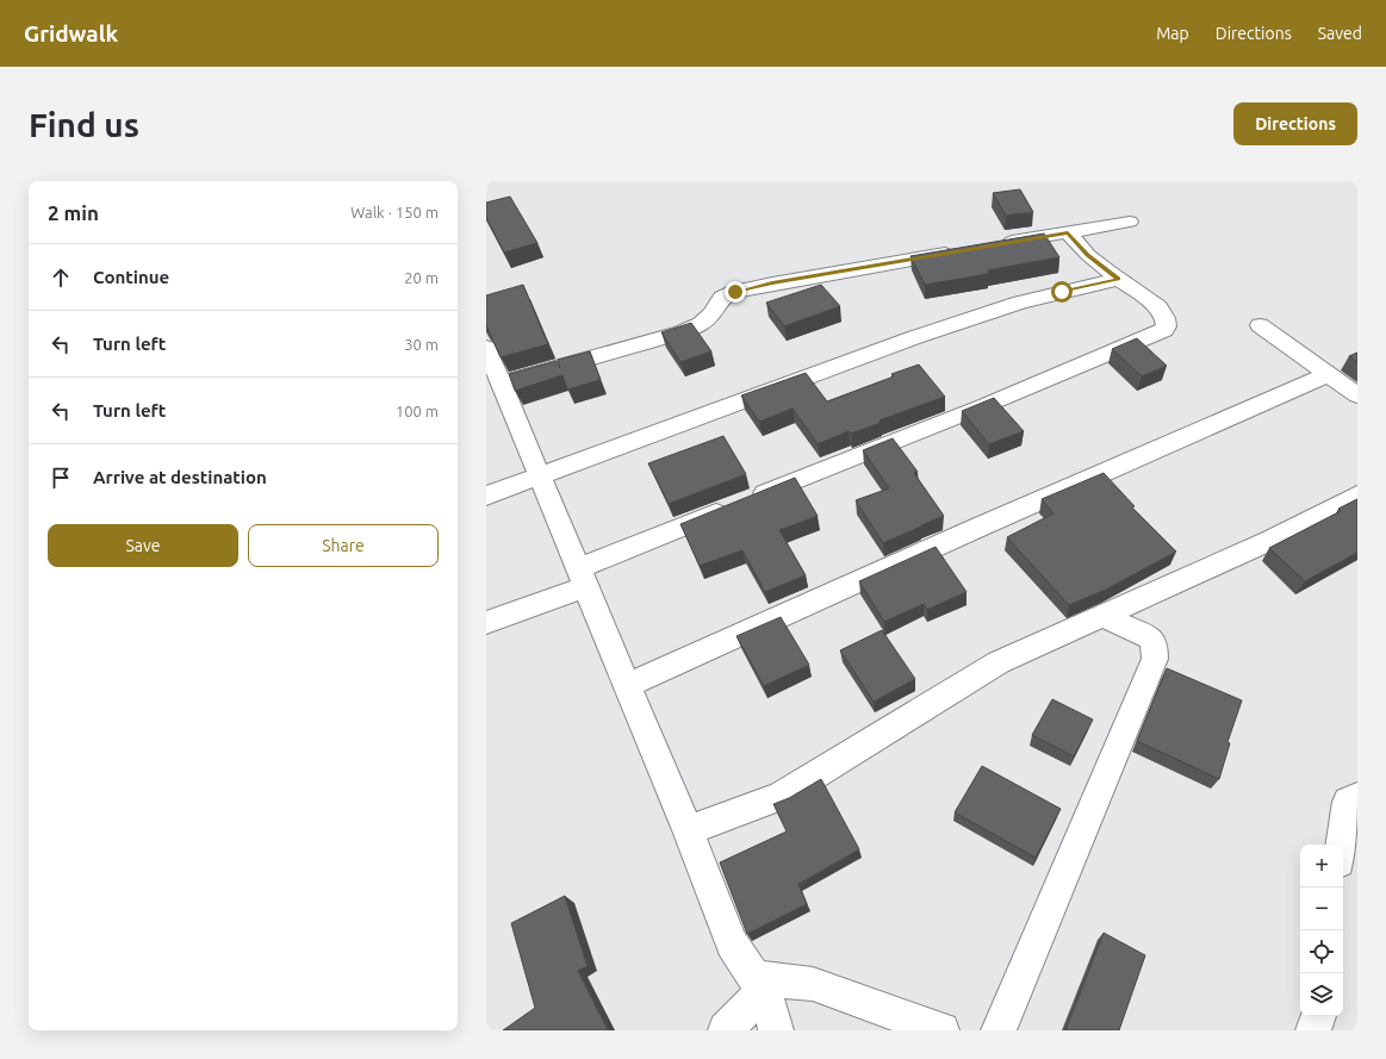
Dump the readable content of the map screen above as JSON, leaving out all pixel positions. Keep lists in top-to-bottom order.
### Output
{
  "page": {
    "header": "Gridwalk",
    "nav": ["Map", "Directions", "Saved"],
    "buttons": [
      "Directions",
      ["Save", "Share"]
    ],
    "title": "Find us",
    "heading": ["2 min", "Walk · 150 m"],
    "list": [
      ["Continue", "20 m"],
      ["Turn left", "30 m"],
      ["Turn left", "100 m"],
      "Arrive at destination"
    ],
    "map_buttons": ["+", "−"]
  }
}
